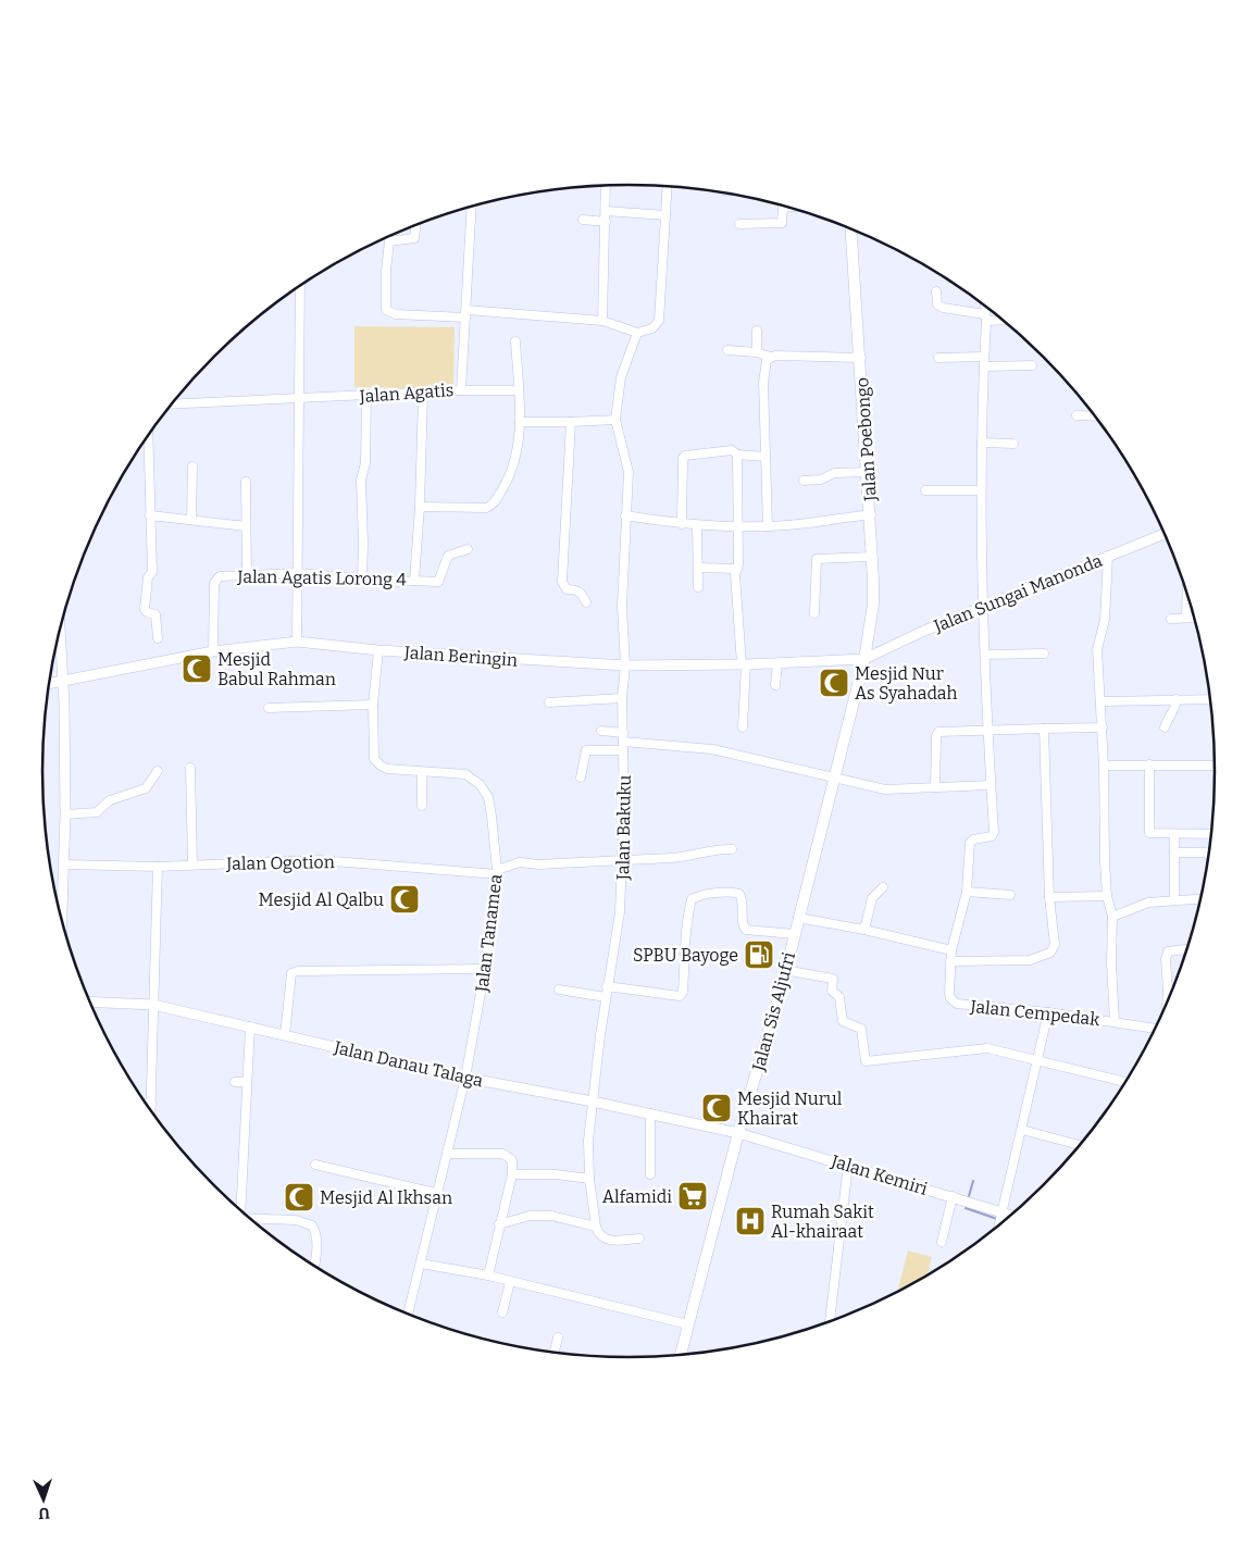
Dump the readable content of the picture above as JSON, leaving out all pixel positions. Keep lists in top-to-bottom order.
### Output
{
  "streets": {
    "main road": ["Jalan Poebongo", "Jalan Sis Aljufri"],
    "street": [
      "Jalan Agatis",
      "Jalan Agatis Lorong 4",
      "Jalan Sungai Manonda",
      "Jalan Beringin",
      "Jalan Bakuku",
      "Jalan Ogotion",
      "Jalan Tanamea",
      "Jalan Cempedak",
      "Jalan Danau Talaga",
      "Jalan Kemiri"
    ]
  },
  "crossings": [
    ["Jalan Agatis", "Jalan Agatis Lorong 4"],
    ["Jalan Poebongo", "Jalan Sungai Manonda"],
    ["Jalan Poebongo", "Jalan Beringin"],
    ["Jalan Poebongo", "Jalan Sis Aljufri"],
    ["Jalan Agatis Lorong 4", "Jalan Beringin"],
    ["Jalan Sungai Manonda", "Jalan Beringin"],
    ["Jalan Sungai Manonda", "Jalan Sis Aljufri"],
    ["Jalan Beringin", "Jalan Bakuku"],
    ["Jalan Beringin", "Jalan Tanamea"],
    ["Jalan Beringin", "Jalan Sis Aljufri"],
    ["Jalan Bakuku", "Jalan Danau Talaga"],
    ["Jalan Ogotion", "Jalan Tanamea"],
    ["Jalan Tanamea", "Jalan Danau Talaga"],
    ["Jalan Sis Aljufri", "Jalan Danau Talaga"],
    ["Jalan Sis Aljufri", "Jalan Kemiri"],
    ["Jalan Danau Talaga", "Jalan Kemiri"]
  ],
  "places": {
    "mosque": [
      "Mesjid Babul Rahman",
      "Mesjid Nur As Syahadah",
      "Mesjid Al Qalbu",
      "Mesjid Nurul Khairat",
      "Mesjid Al Ikhsan"
    ],
    "fuel station": ["SPBU Bayoge"],
    "supermarket": ["Alfamidi"],
    "hospital": ["Rumah Sakit Al-khairaat"]
  },
  "north": "bottom"
}
